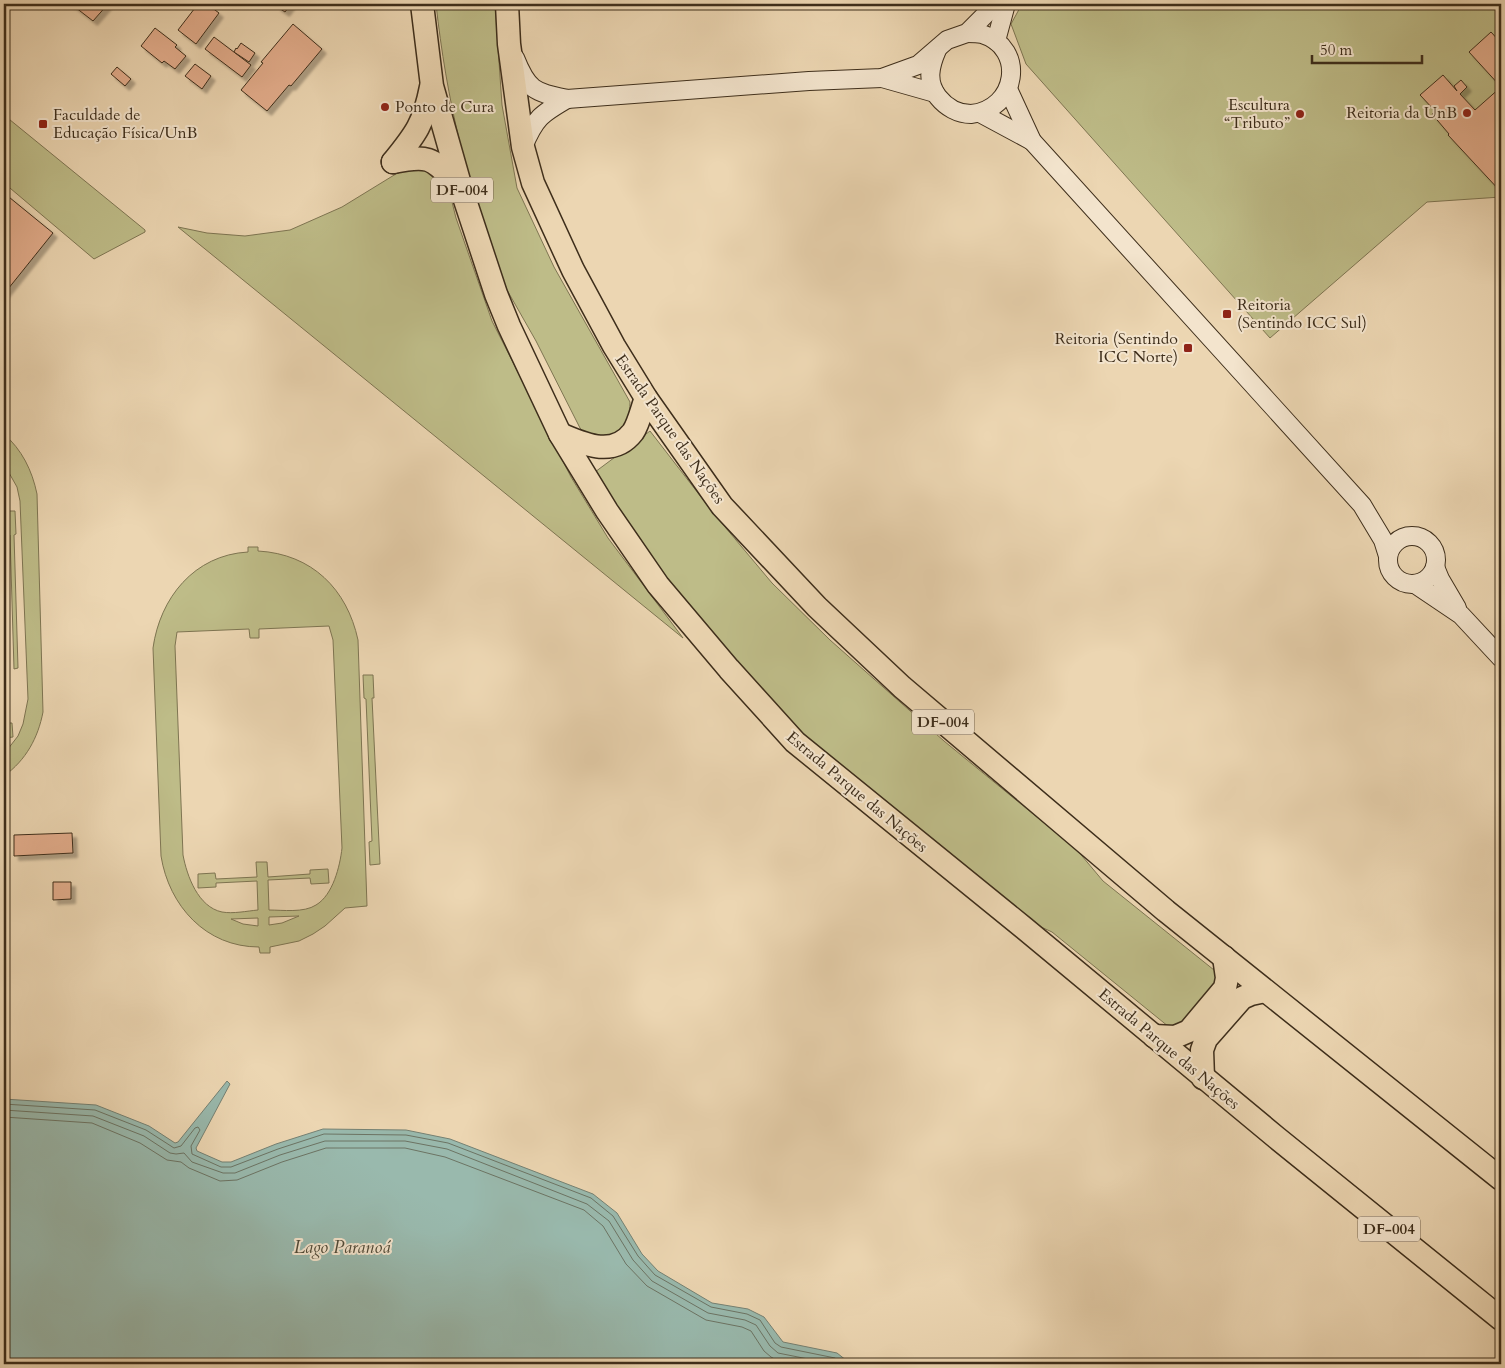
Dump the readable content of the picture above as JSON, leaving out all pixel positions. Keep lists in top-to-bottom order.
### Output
{
  "streets": {
    "highway": ["DF-004", "Estrada Parque das Nações"]
  },
  "water": ["Lago Paranoá"],
  "places": {
    "other": ["Ponto de Cura", "Reitoria da UnB", "Escultura “Tributo”"],
    "transit": ["Faculdade de Educação Física/UnB", "Reitoria (Sentindo ICC Sul)", "Reitoria (Sentindo ICC Norte)"]
  },
  "scale_bar": "50 m"
}
